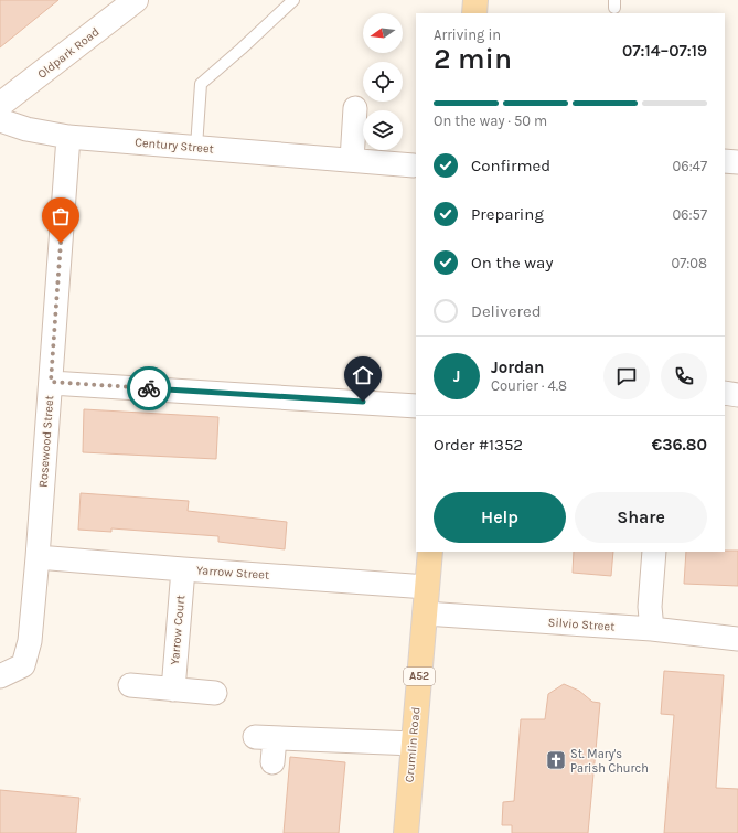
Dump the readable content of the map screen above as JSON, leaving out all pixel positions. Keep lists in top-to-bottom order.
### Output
{
  "streets": {
    "main road": ["Oldpark Road", "A52", "Crumlin Road"],
    "street": [
      "Century Street",
      "Rosewood Street",
      "Yarrow Street",
      "Silvio Street",
      "Yarrow Court"
    ]
  },
  "crossings": [
    ["Century Street", "Rosewood Street"],
    ["Rosewood Street", "Yarrow Street"],
    ["Yarrow Street", "Yarrow Court"],
    ["Yarrow Street", "Crumlin Road"],
    ["Silvio Street", "Crumlin Road"]
  ],
  "places": {
    "church": ["St. Mary's Parish Church"]
  },
  "north": "left",
  "page": {
    "heading": ["2 min", "Arriving in", "07:14–07:19"],
    "panel": [
      "Jordan",
      "Courier · 4.8",
      "Order #1352",
      "€36.80"
    ],
    "bar": "On the way · 50 m",
    "list": [
      ["Confirmed", "06:47"],
      ["Preparing", "06:57"],
      ["On the way", "07:08"],
      "Delivered"
    ],
    "round": "J",
    "buttons": ["Help", "Share"]
  }
}
